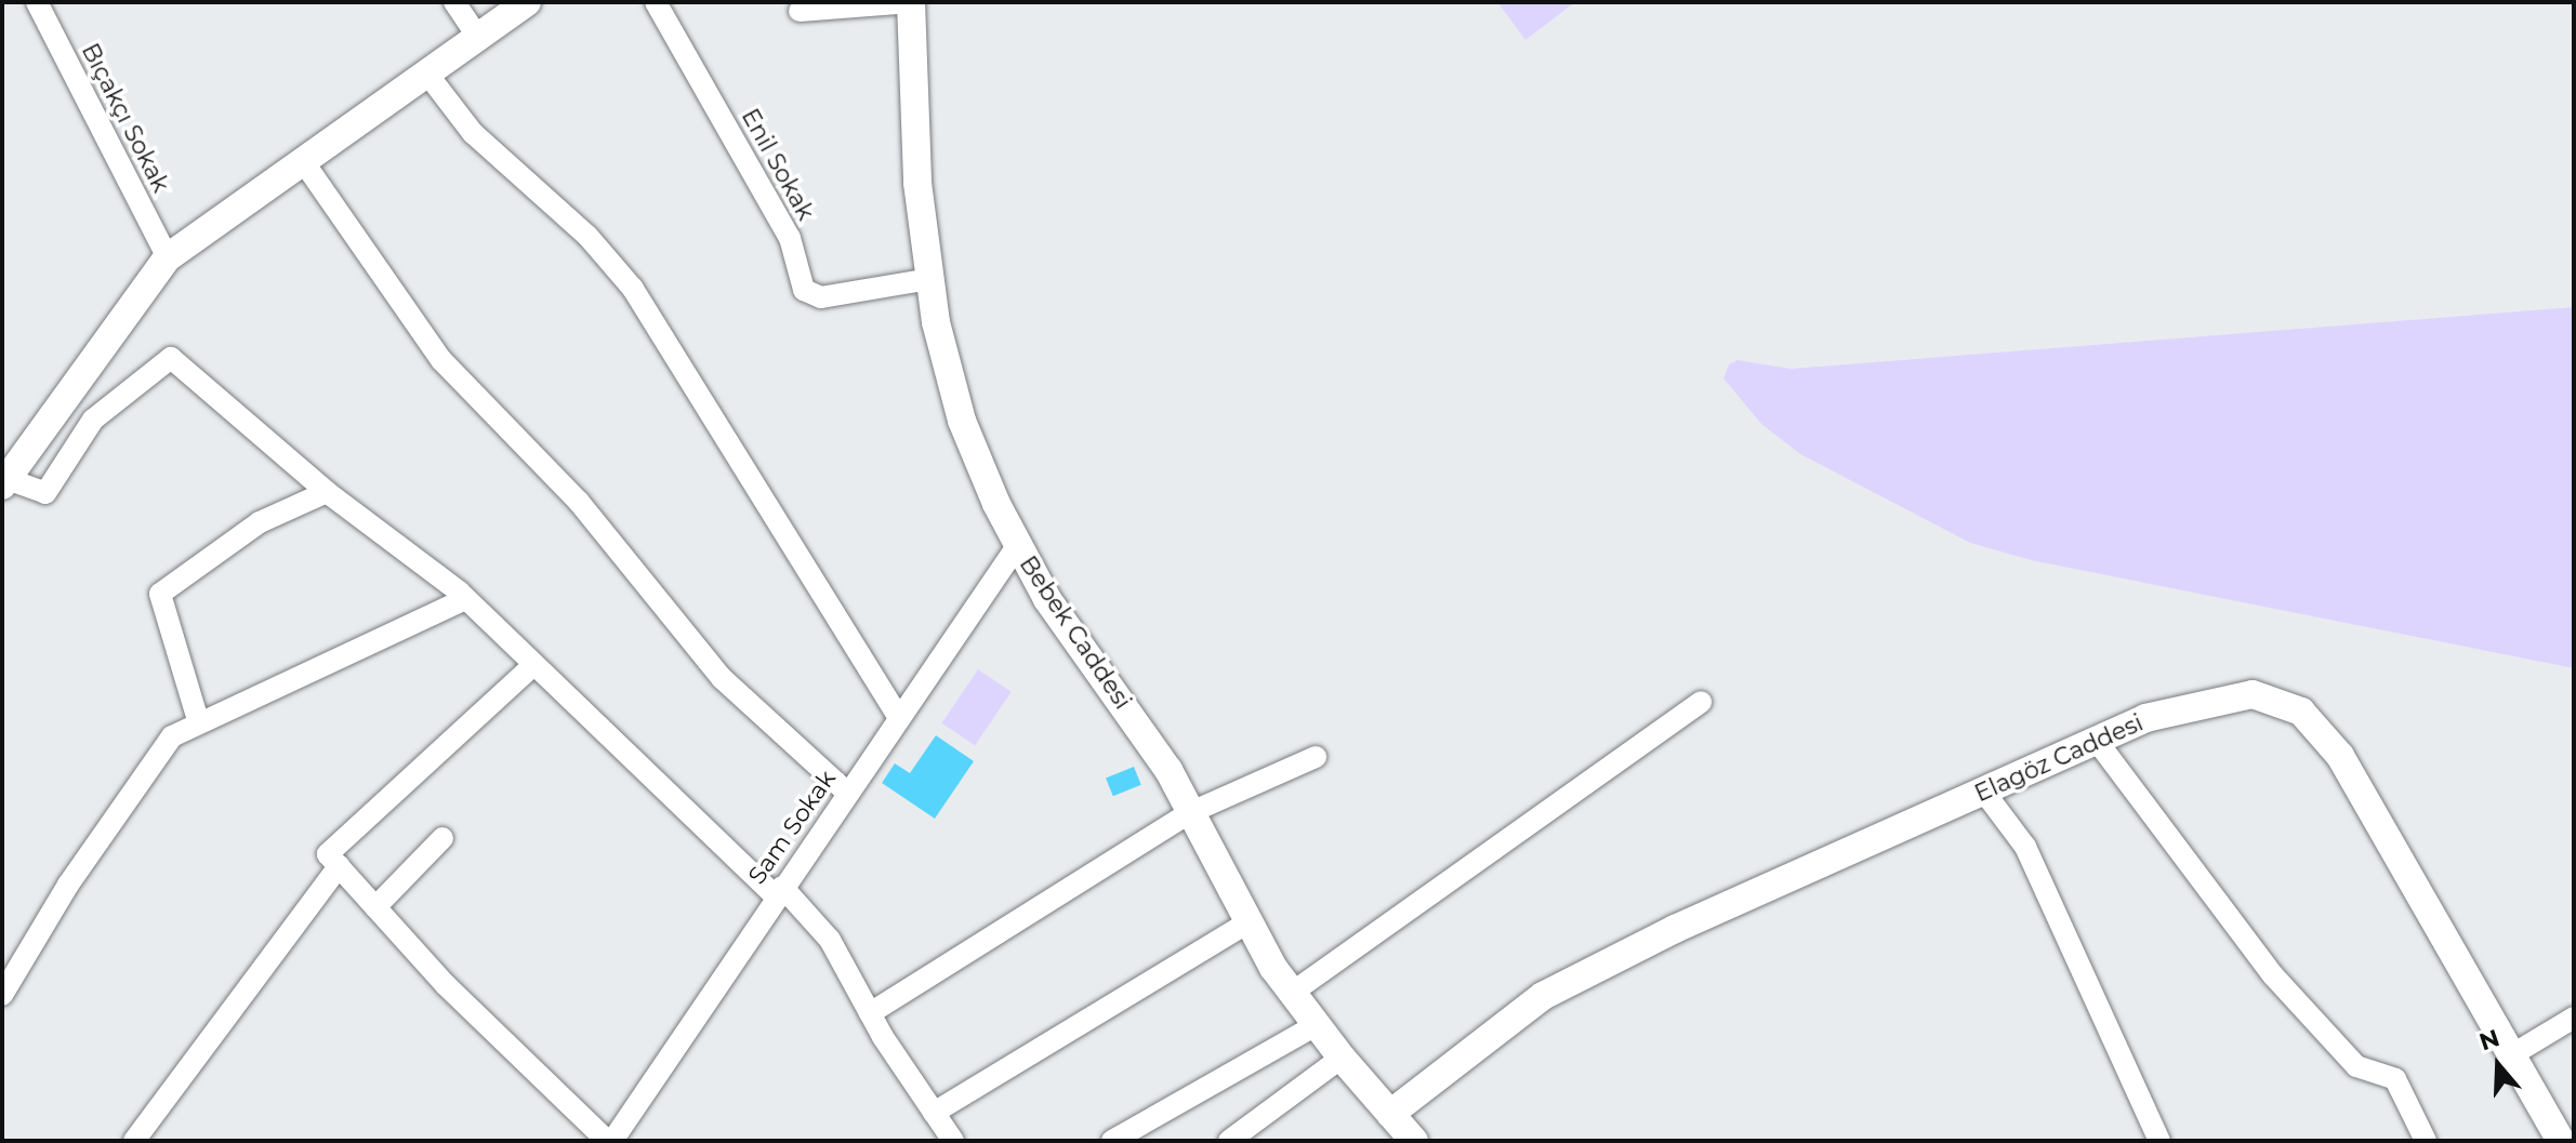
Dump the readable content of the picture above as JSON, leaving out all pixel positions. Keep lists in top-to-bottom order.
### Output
{
  "streets": {
    "street": [
      "Bıçakçı Sokak",
      "Enil Sokak",
      "Bebek Caddesi",
      "Elagöz Caddesi",
      "Sam Sokak"
    ]
  },
  "crossings": [
    ["Enil Sokak", "Bebek Caddesi"],
    ["Bebek Caddesi", "Elagöz Caddesi"],
    ["Bebek Caddesi", "Sam Sokak"]
  ],
  "north": "top"
}
